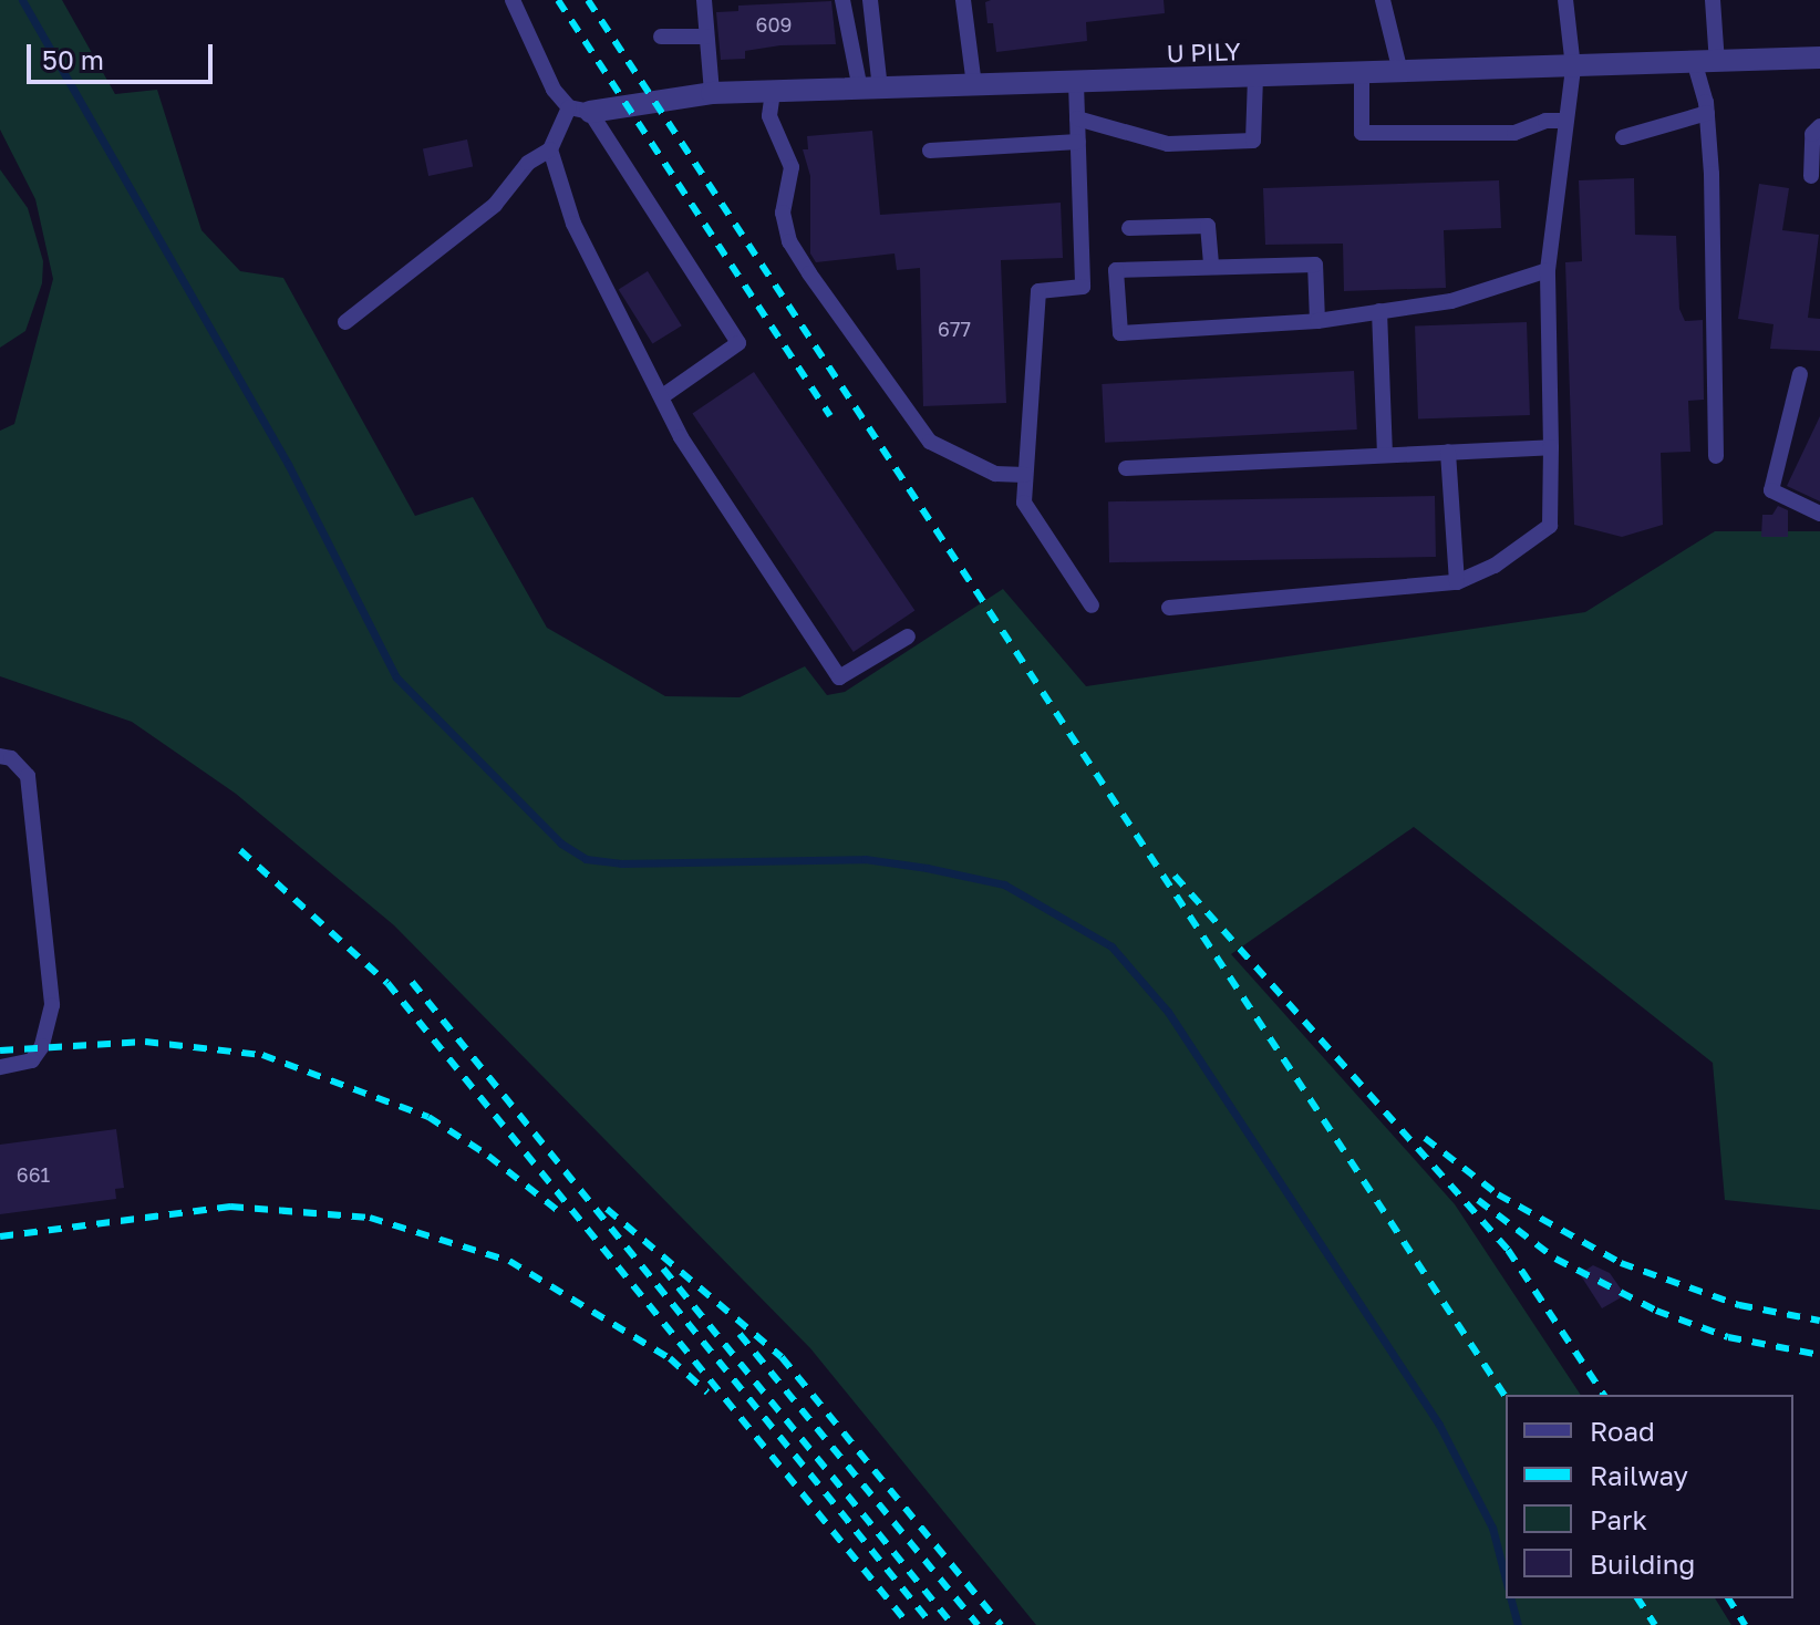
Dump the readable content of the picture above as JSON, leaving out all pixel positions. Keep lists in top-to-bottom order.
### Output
{
  "streets": {
    "street": ["U PILY"]
  },
  "house_numbers": ["609", "677", "661"],
  "legend": [
    "Road",
    "Railway",
    "Park",
    "Building"
  ],
  "scale_bar": "50 m"
}
